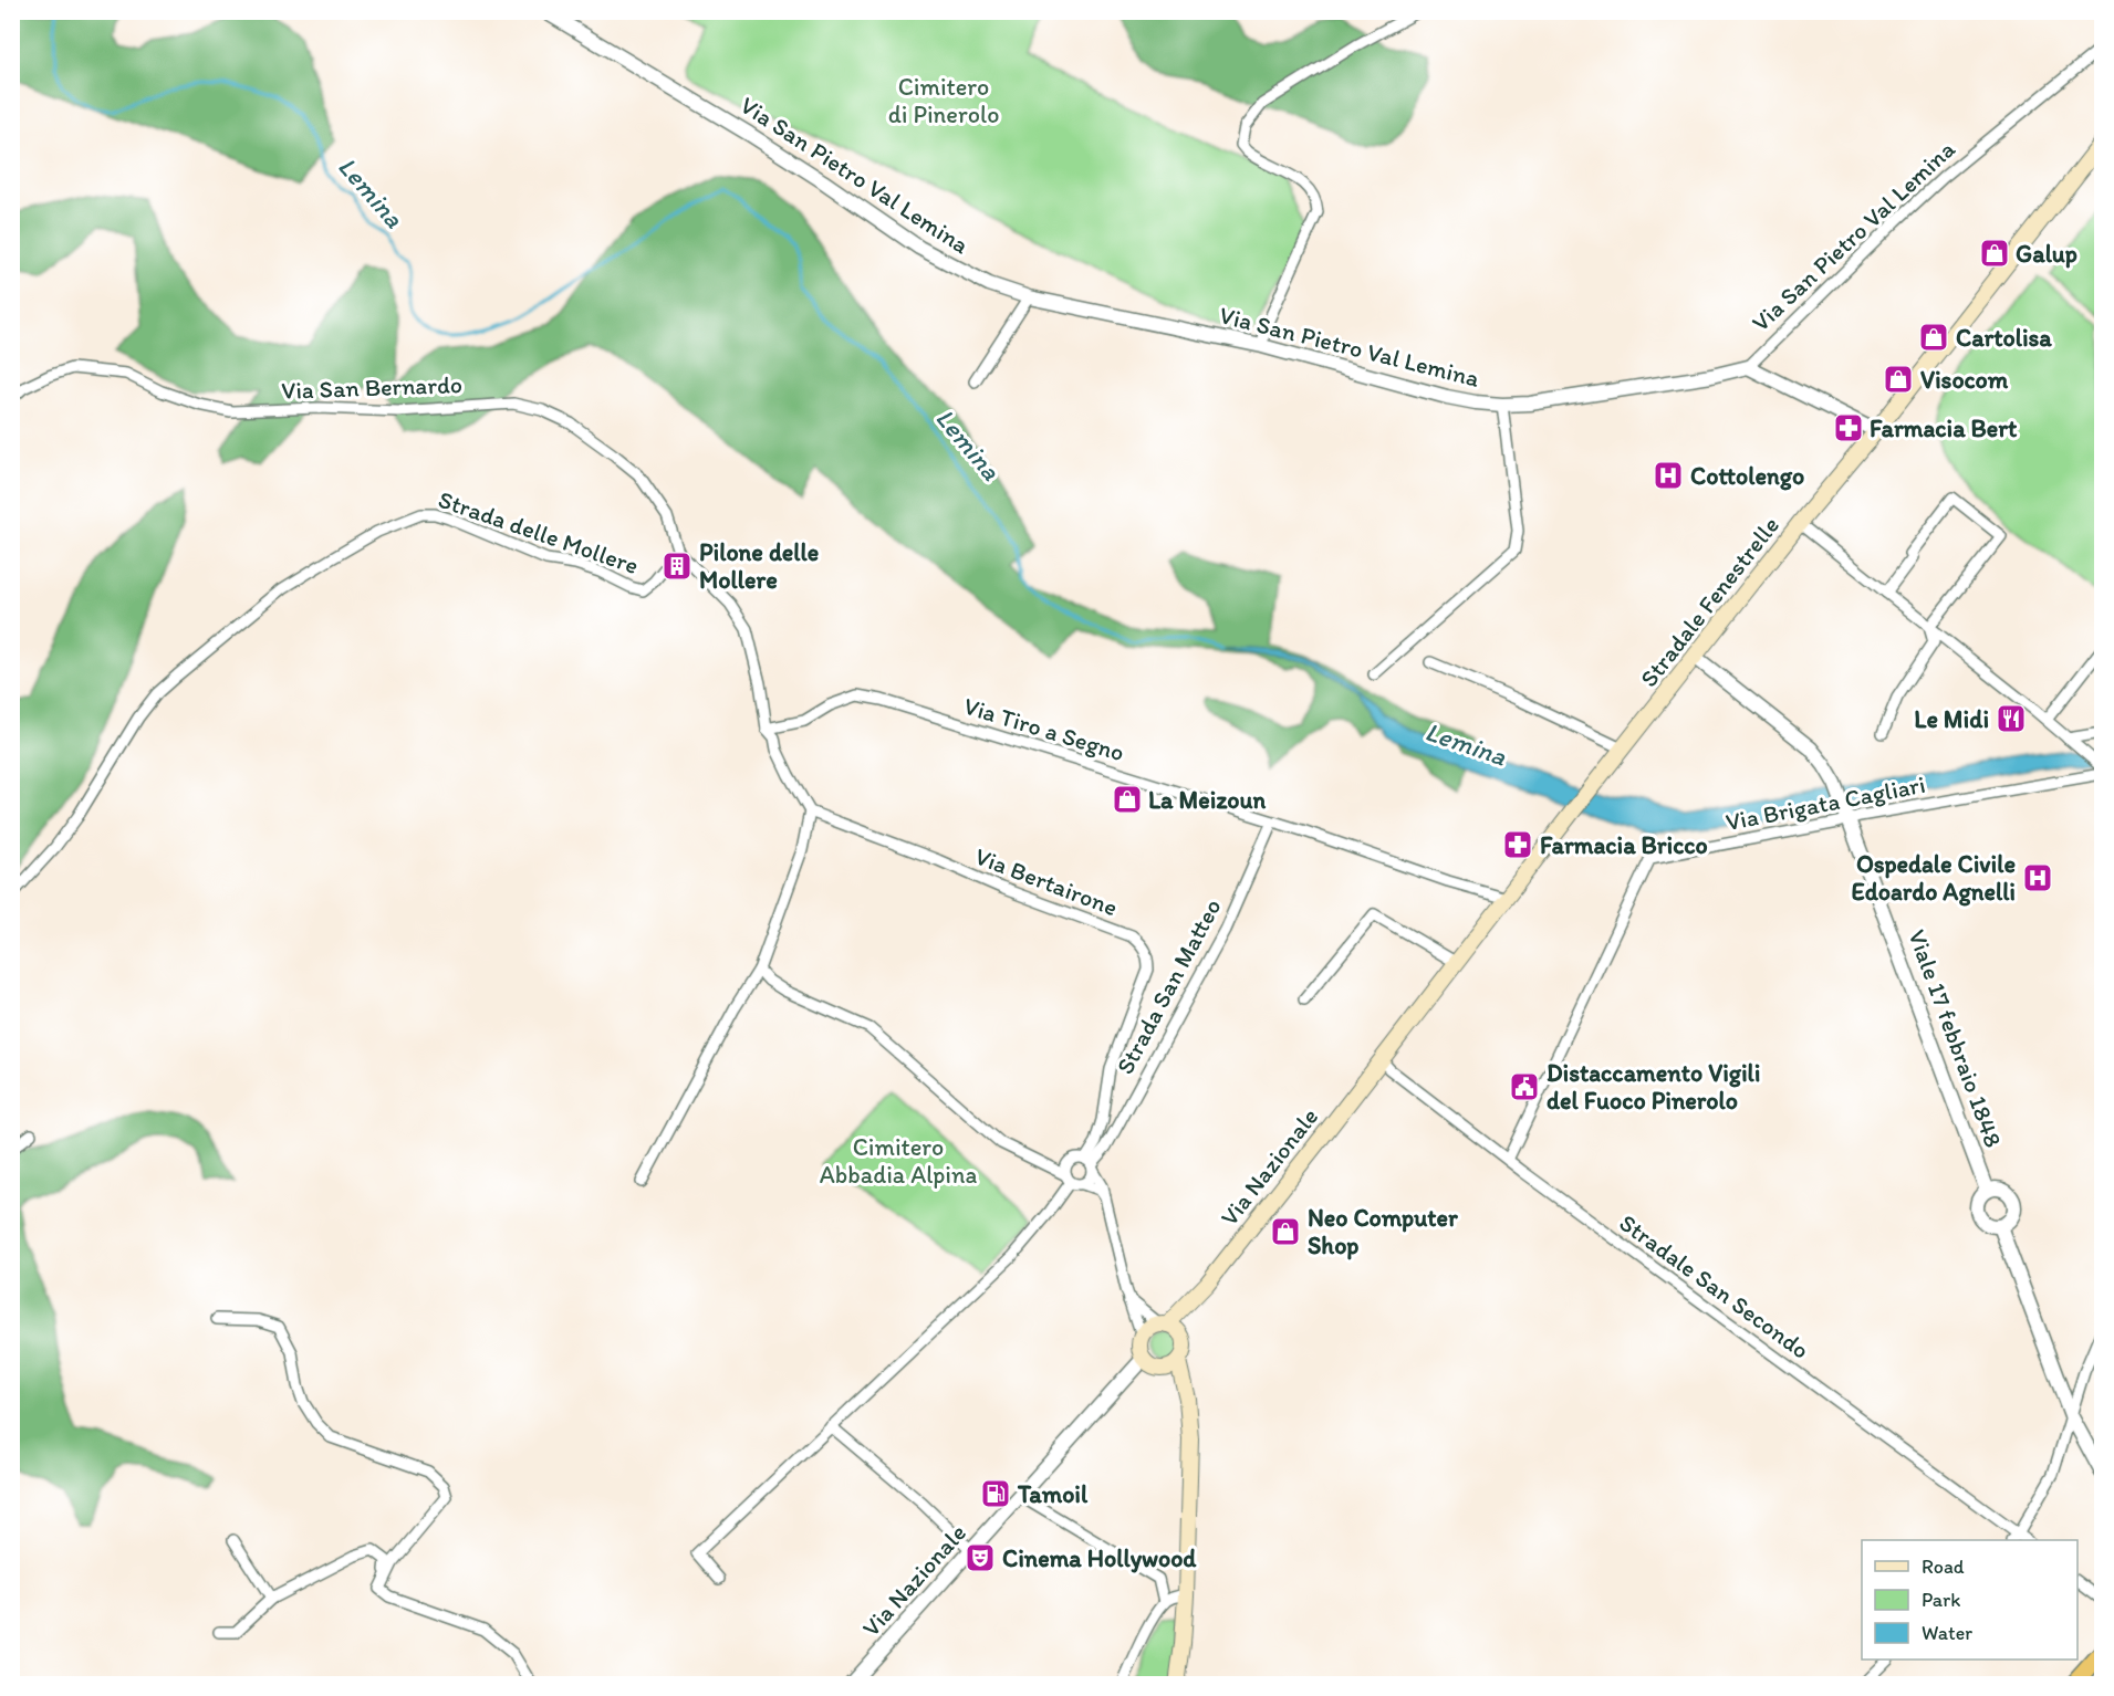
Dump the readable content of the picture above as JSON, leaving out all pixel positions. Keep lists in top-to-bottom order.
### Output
{
  "streets": {
    "main road": ["Stradale Fenestrelle", "Via Nazionale"],
    "street": [
      "Via San Pietro Val Lemina",
      "Via San Bernardo",
      "Strada delle Mollere",
      "Via Tiro a Segno",
      "Via Brigata Cagliari",
      "Via Bertairone",
      "Strada San Matteo",
      "Viale 17 febbraio 1848",
      "Stradale San Secondo"
    ]
  },
  "crossings": [
    ["Via San Bernardo", "Strada delle Mollere"],
    ["Stradale Fenestrelle", "Via Tiro a Segno"],
    ["Stradale Fenestrelle", "Viale 17 febbraio 1848"],
    ["Stradale Fenestrelle", "Via Nazionale"],
    ["Stradale Fenestrelle", "Stradale San Secondo"],
    ["Via Tiro a Segno", "Strada San Matteo"],
    ["Via Brigata Cagliari", "Viale 17 febbraio 1848"],
    ["Via Brigata Cagliari", "Stradale San Secondo"],
    ["Via Bertairone", "Strada San Matteo"],
    ["Via Nazionale", "Stradale San Secondo"]
  ],
  "water": ["Lemina"],
  "parks": ["Cimitero di Pinerolo", "Cimitero Abbadia Alpina"],
  "places": {
    "shop": [
      "Galup",
      "Cartolisa",
      "Visocom",
      "La Meizoun",
      "Neo Computer Shop"
    ],
    "pharmacy": ["Farmacia Bert", "Farmacia Bricco"],
    "hospital": ["Cottolengo", "Ospedale Civile Edoardo Agnelli"],
    "building": ["Pilone delle Mollere"],
    "restaurant": ["Le Midi"],
    "public building": ["Distaccamento Vigili del Fuoco Pinerolo"],
    "fuel station": ["Tamoil"],
    "theatre": ["Cinema Hollywood"]
  },
  "legend": ["Road", "Park", "Water"]
}
